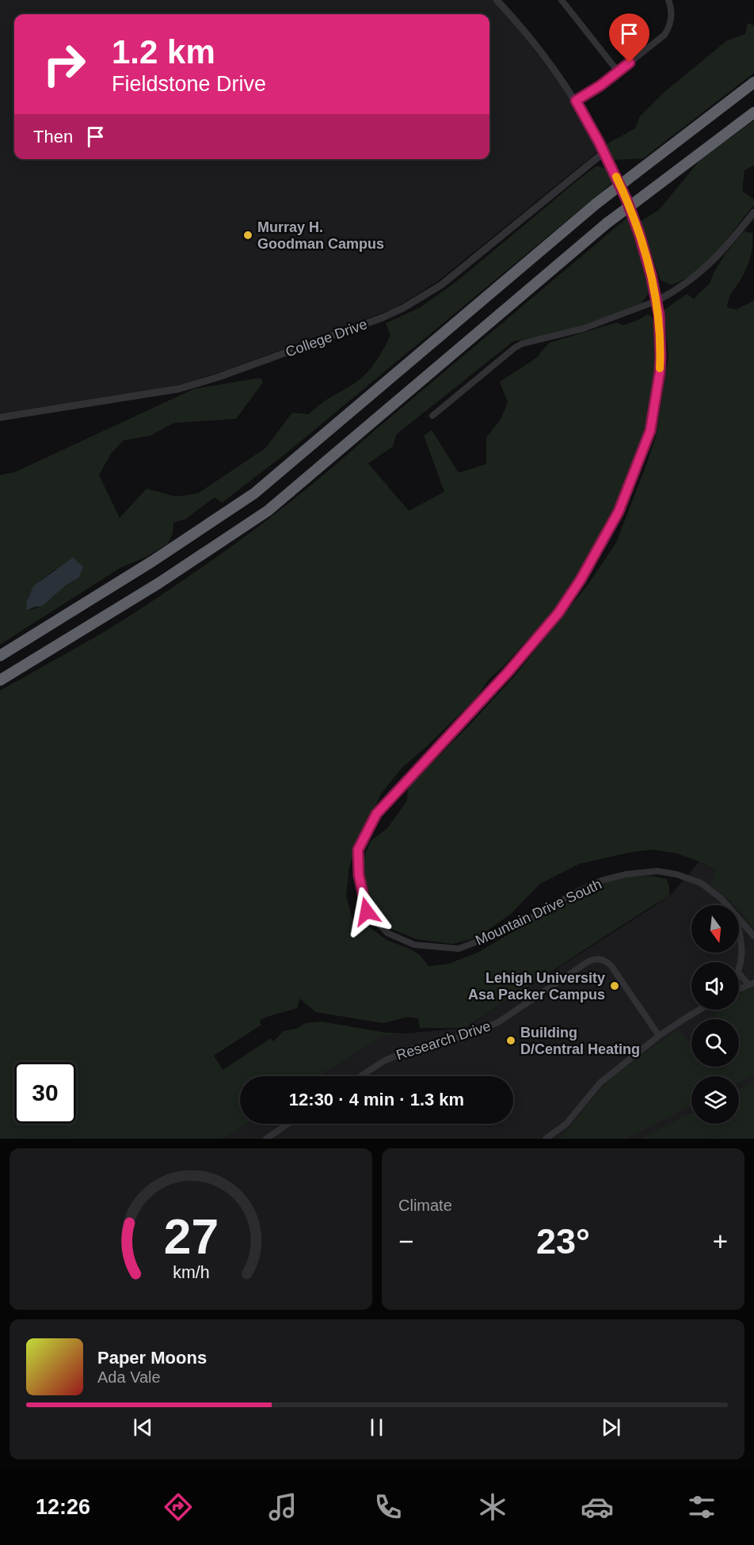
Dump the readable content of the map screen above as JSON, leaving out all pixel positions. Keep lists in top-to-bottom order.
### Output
{
  "streets": {
    "street": ["College Drive", "Mountain Drive South", "Research Drive"]
  },
  "crossings": [
    ["College Drive", "Mountain Drive South"]
  ],
  "places": ["Murray H. Goodman Campus", "Lehigh University Asa Packer Campus", "Building D/Central Heating"],
  "north": "bottom",
  "page": {
    "turn": ["1.2 km", "Fieldstone Drive"],
    "then": "Then",
    "limit": "30",
    "trip": "12:30 · 4 min · 1.3 km",
    "tile": "Climate",
    "heat": ["−", "23°", "+"],
    "song": ["Paper Moons", "Ada Vale"],
    "tabs": "12:26",
    "gauge": ["27", "km/h"]
  }
}
